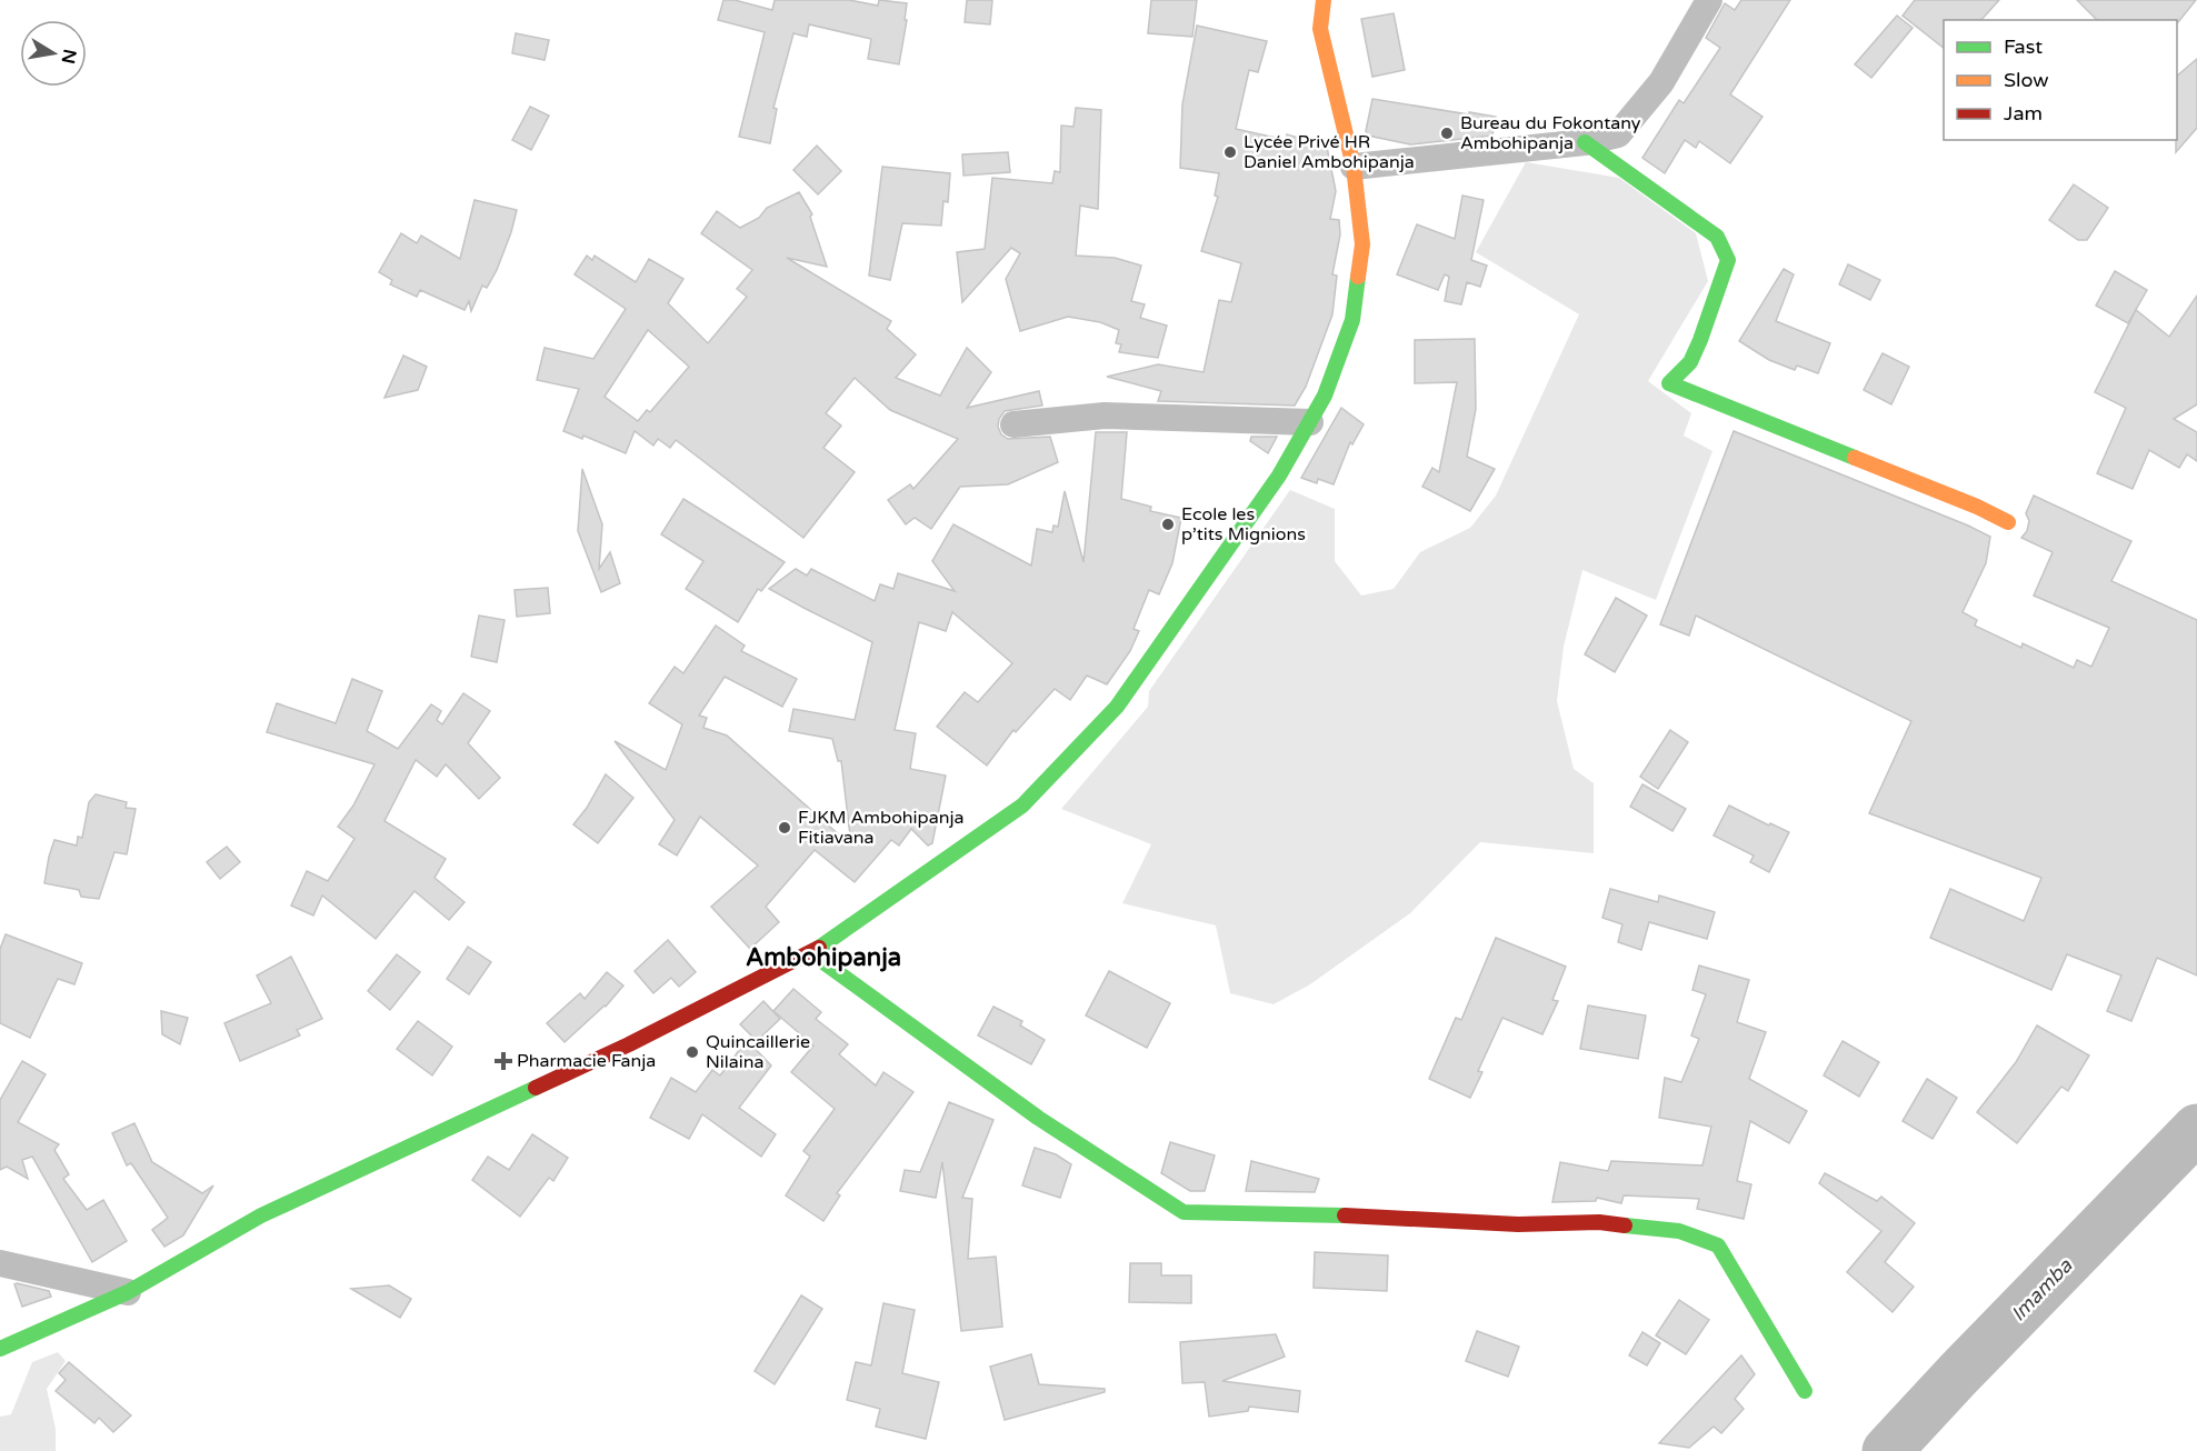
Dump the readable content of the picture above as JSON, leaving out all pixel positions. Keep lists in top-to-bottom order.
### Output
{
  "districts": ["Ambohipanja"],
  "water": ["Imamba"],
  "places": {
    "other": [
      "Bureau du Fokontany Ambohipanja",
      "Lycée Privé HR Daniel Ambohipanja",
      "Ecole les p’tits Mignions",
      "FJKM Ambohipanja Fitiavana",
      "Quincaillerie Nilaina"
    ],
    "health": ["Pharmacie Fanja"]
  },
  "legend": ["Fast", "Slow", "Jam"],
  "north": "right"
}
